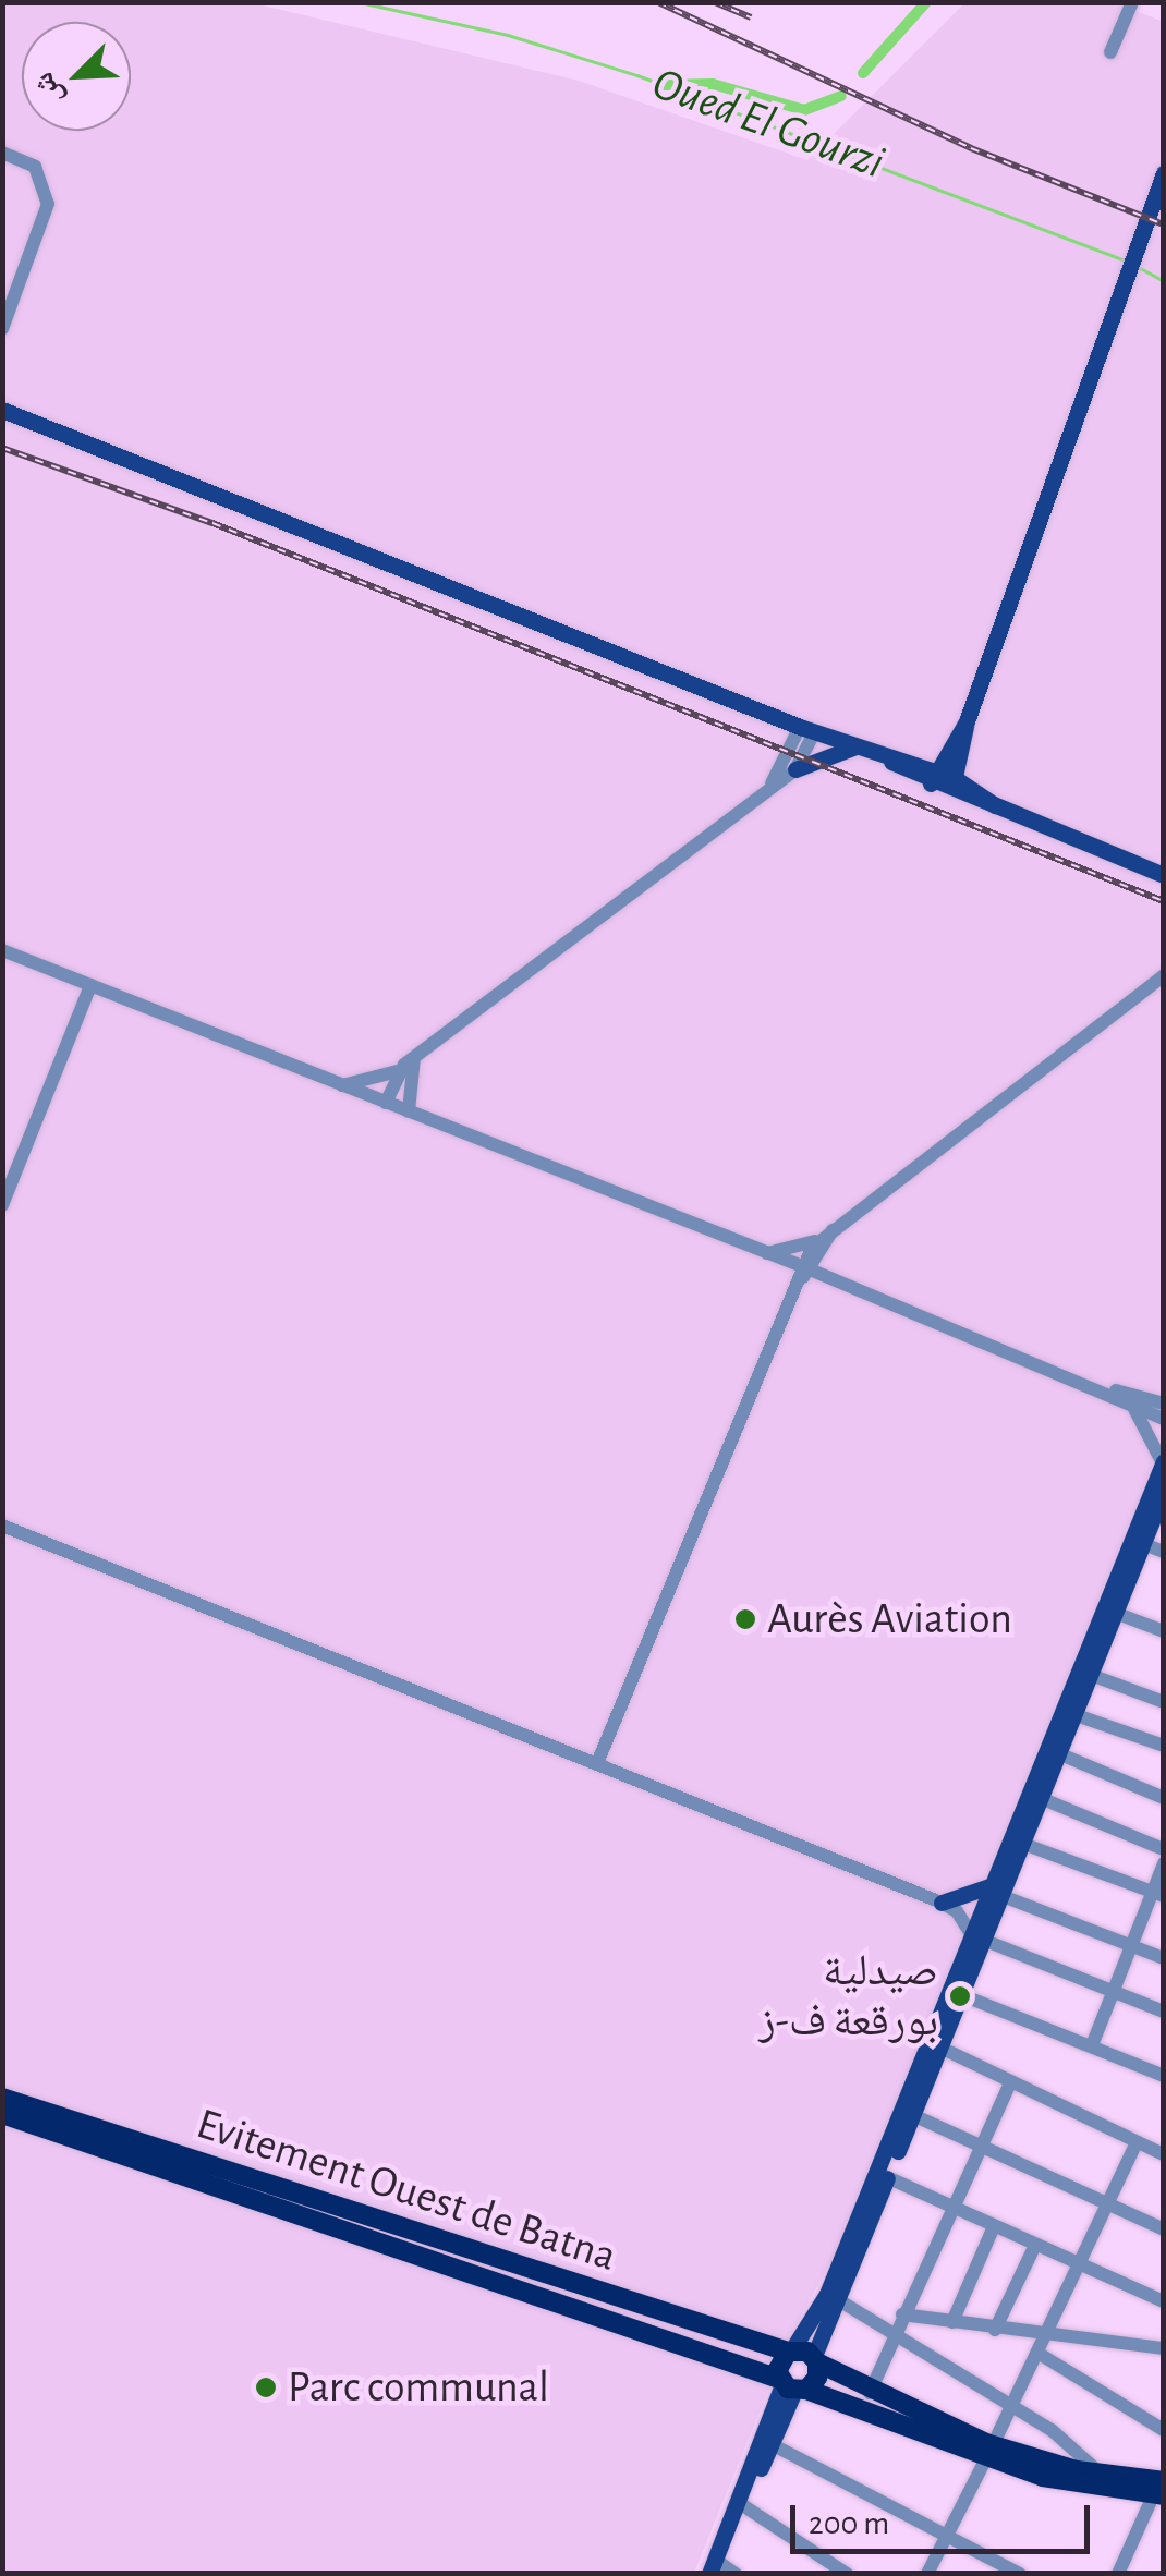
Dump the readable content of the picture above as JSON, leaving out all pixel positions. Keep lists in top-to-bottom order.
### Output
{
  "streets": {
    "highway": ["Evitement Ouest de Batna"]
  },
  "water": ["Oued El Gourzi"],
  "places": ["Aurès Aviation", "صيدلية بورقعة ف-ز", "Parc communal"],
  "scale_bar": "200 m",
  "north": "bottom left"
}
